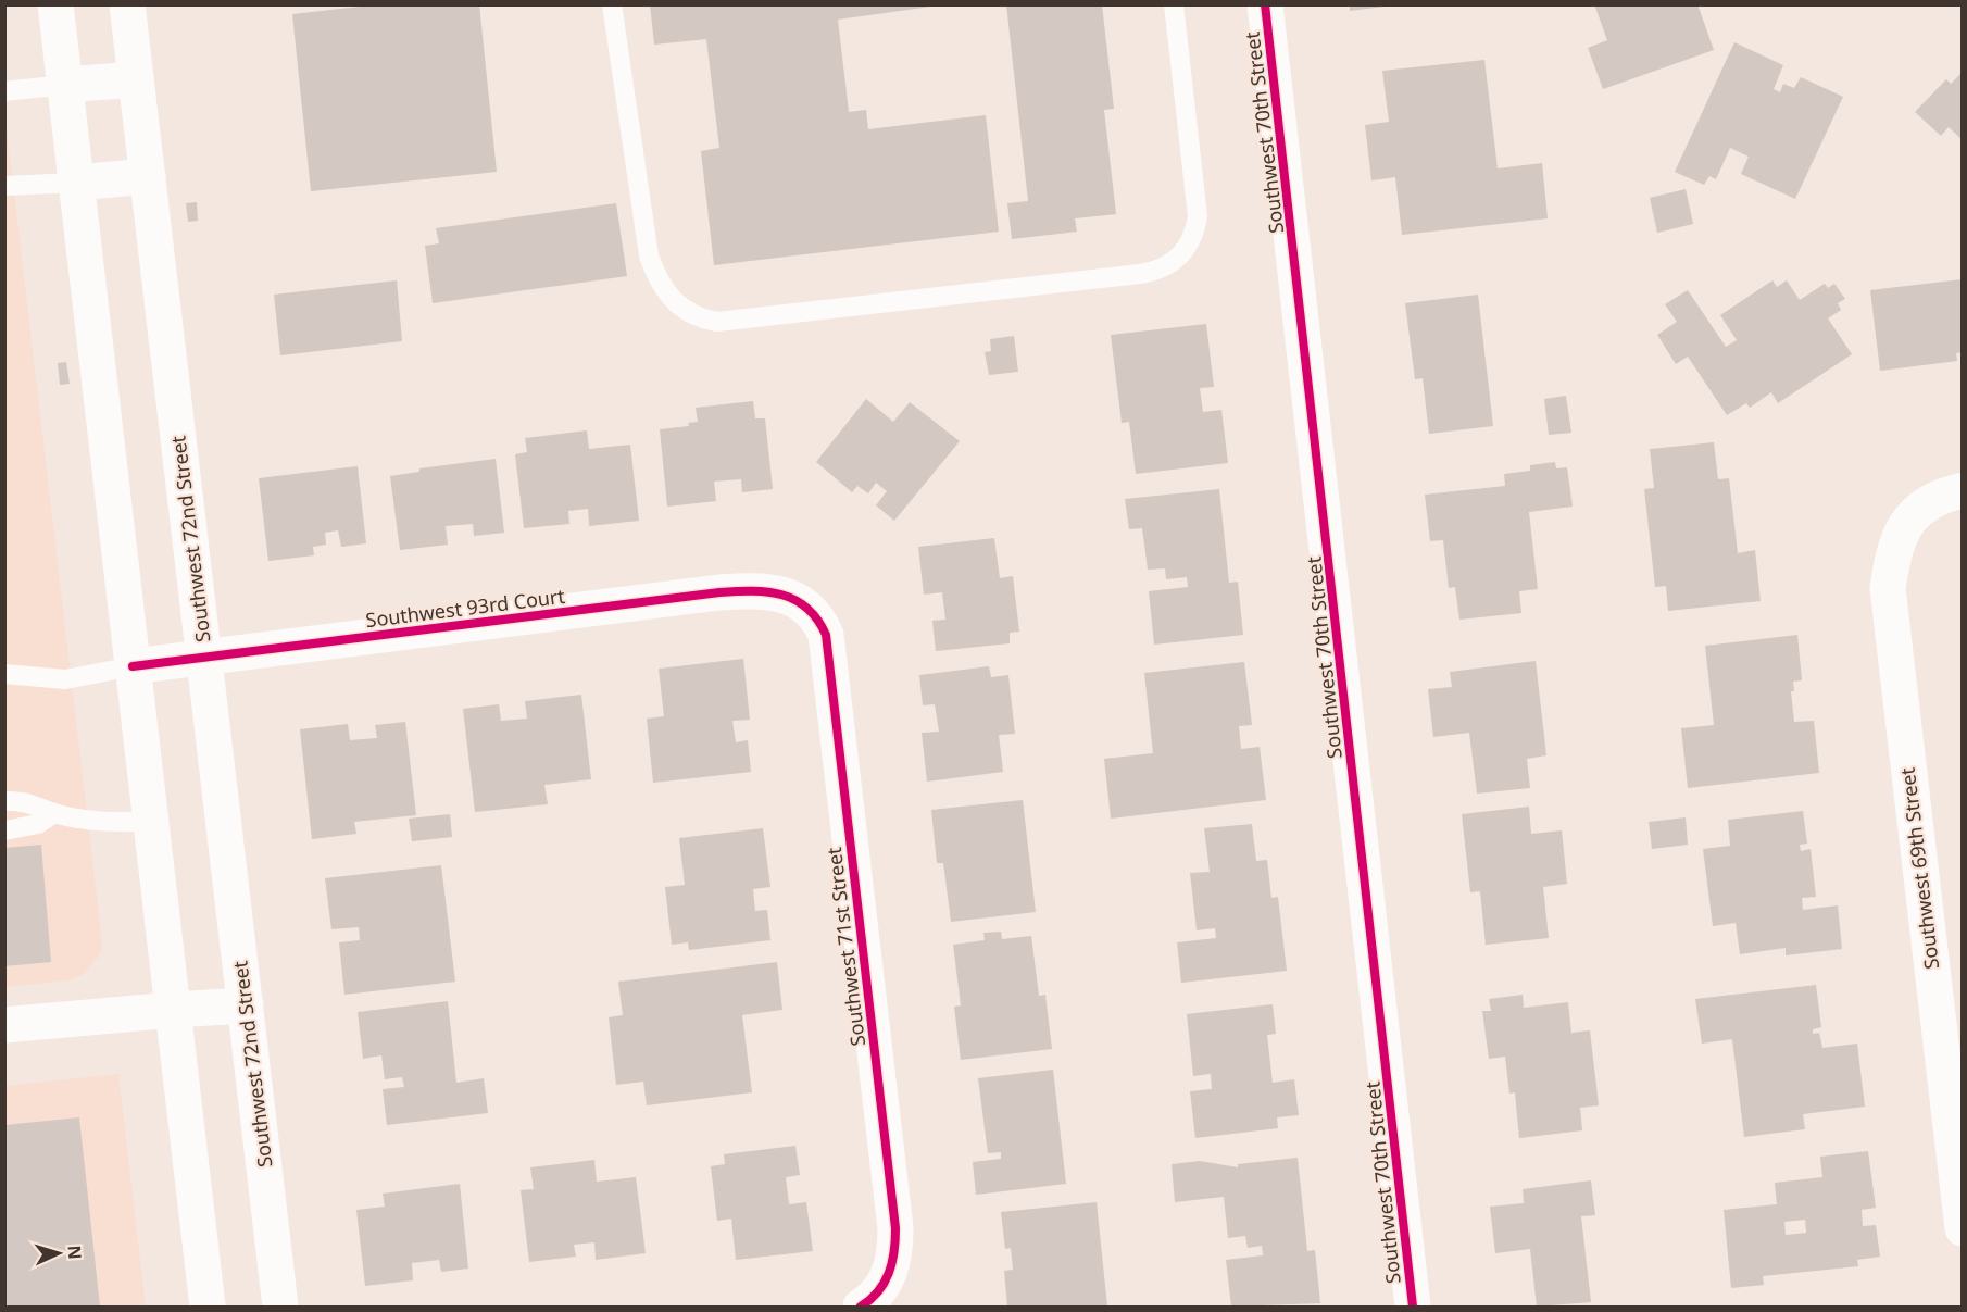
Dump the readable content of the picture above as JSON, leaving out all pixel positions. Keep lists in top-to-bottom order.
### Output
{
  "streets": {
    "street": [
      "Southwest 70th Street",
      "Southwest 72nd Street",
      "Southwest 93rd Court",
      "Southwest 69th Street",
      "Southwest 71st Street"
    ]
  },
  "crossings": [
    ["Southwest 72nd Street", "Southwest 93rd Court"],
    ["Southwest 93rd Court", "Southwest 71st Street"]
  ],
  "north": "right"
}
